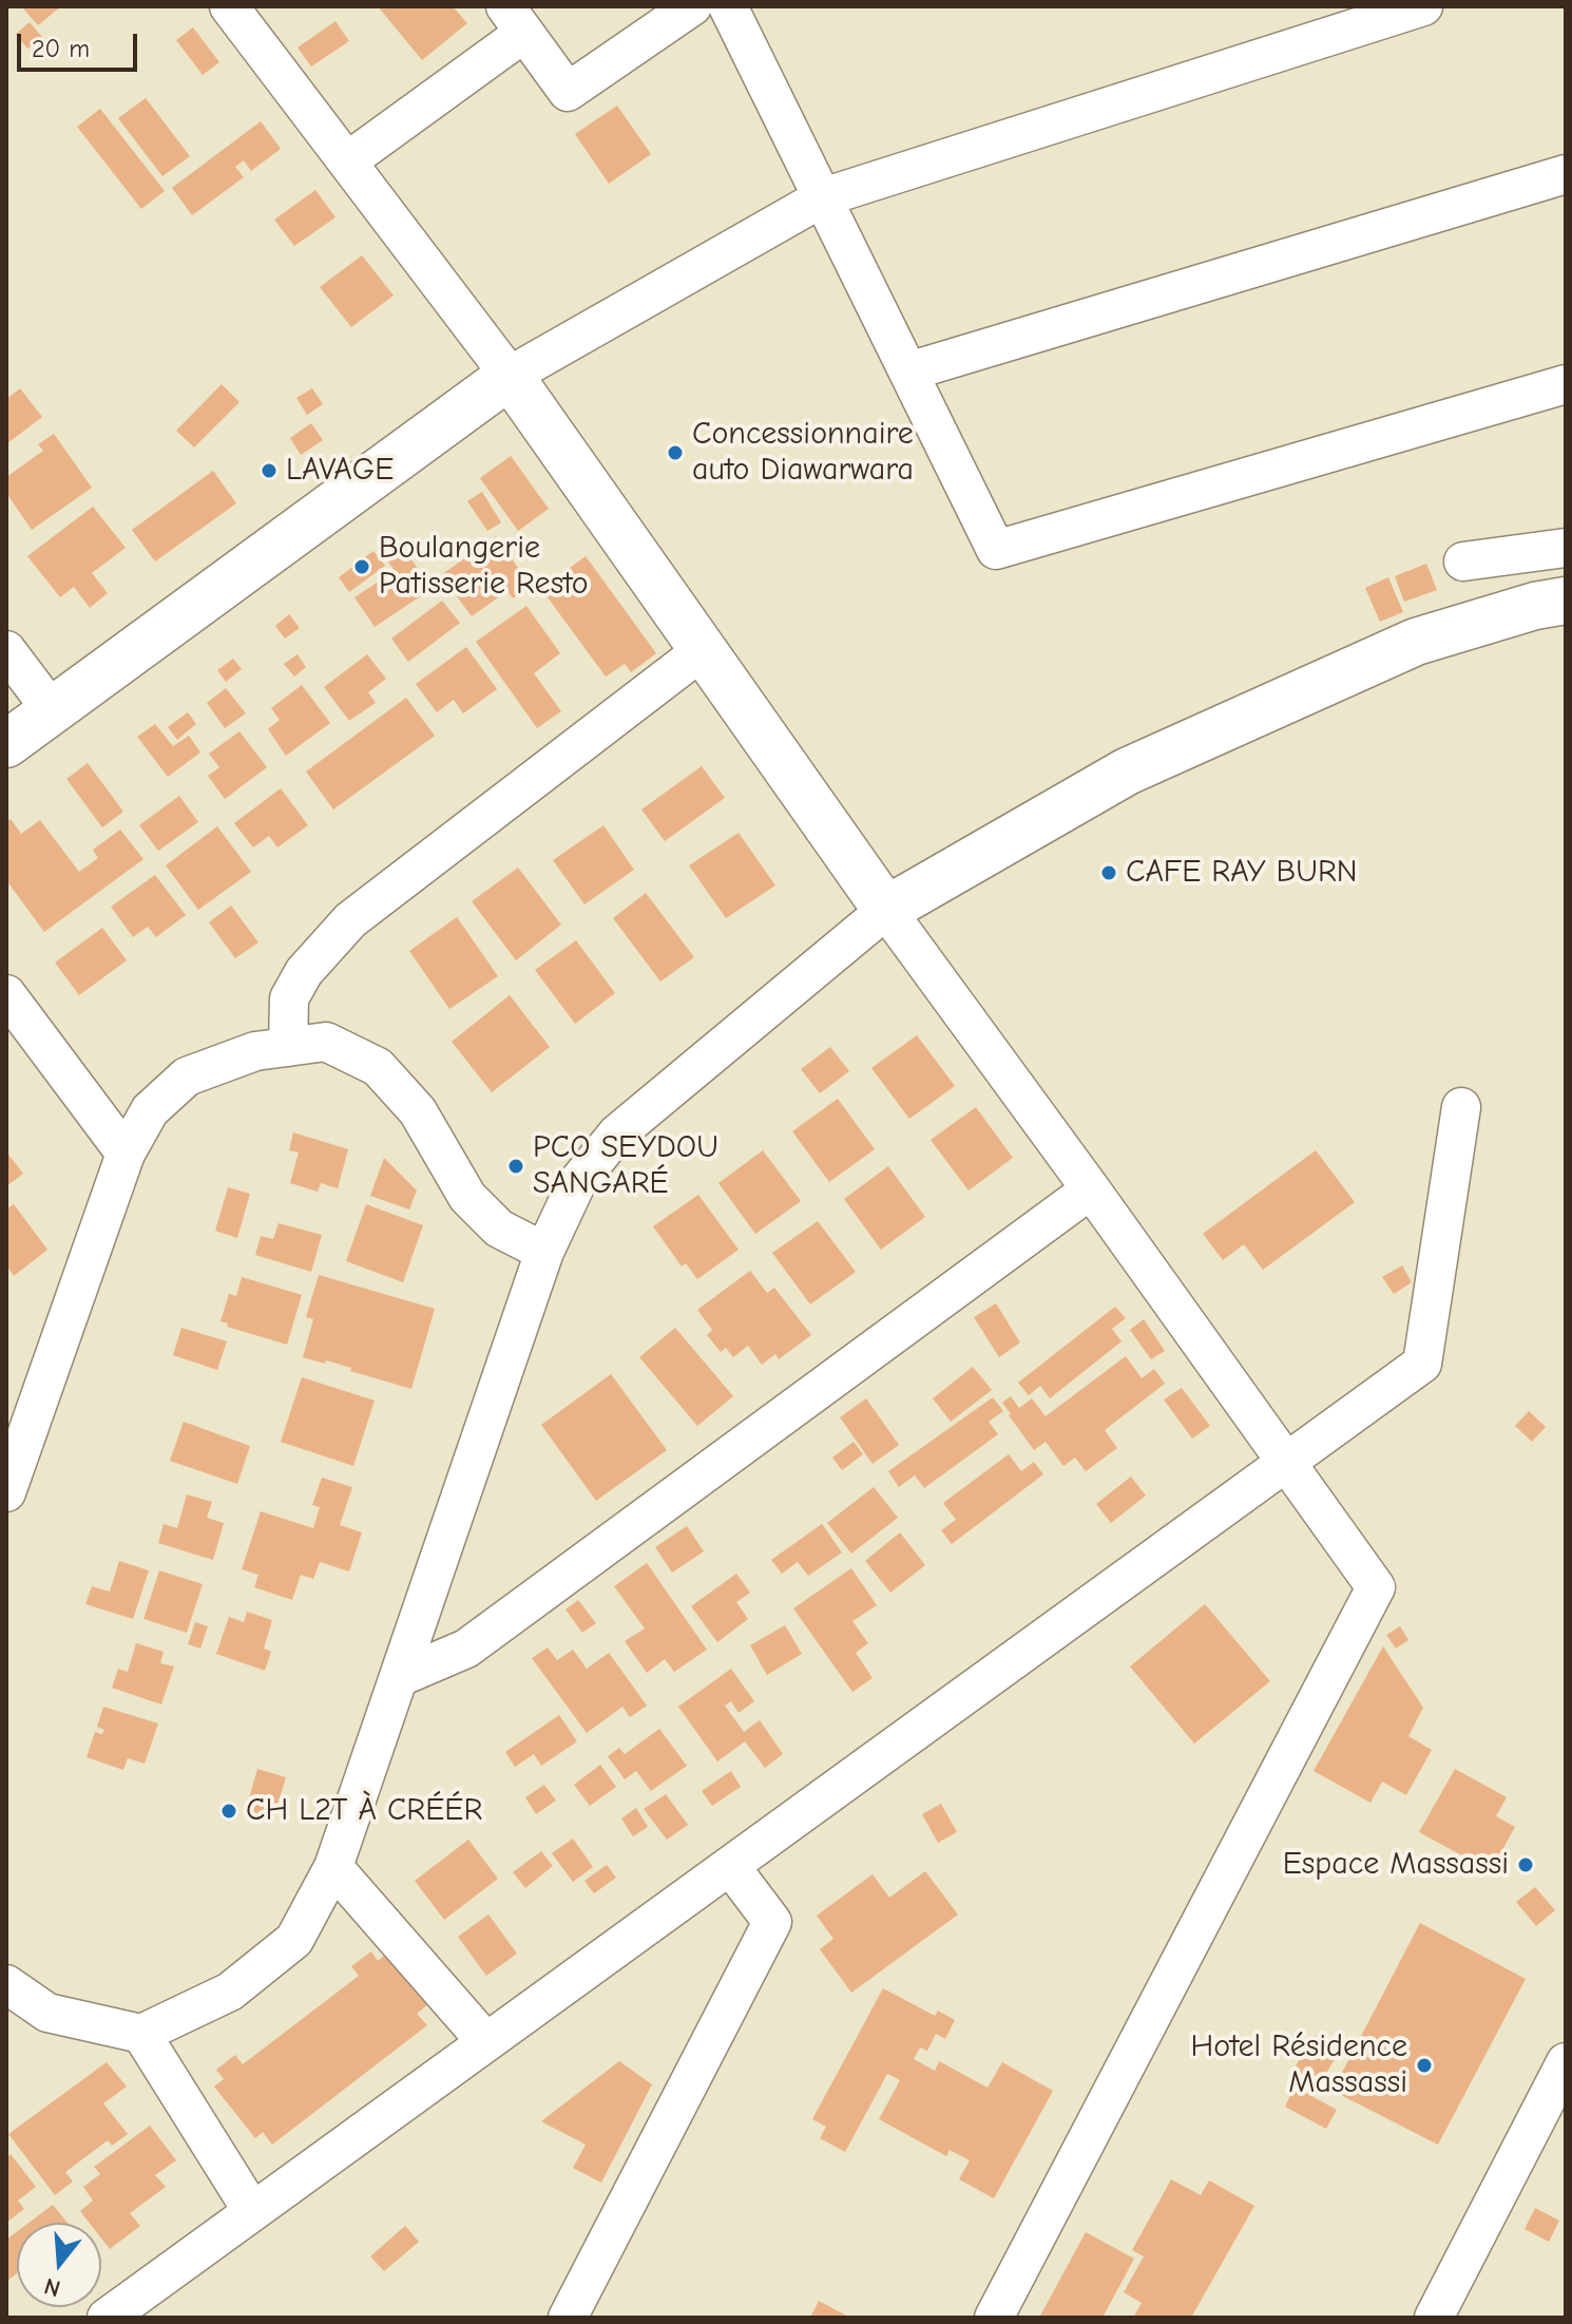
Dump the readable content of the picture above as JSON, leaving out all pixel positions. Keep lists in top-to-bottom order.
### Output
{
  "places": [
    "Concessionnaire auto Diawarwara",
    "LAVAGE",
    "Boulangerie Patisserie Resto",
    "CAFE RAY BURN",
    "PCO SEYDOU SANGARÉ",
    "CH L2T À CRÉÉR",
    "Espace Massassi",
    "Hotel Résidence Massassi"
  ],
  "scale_bar": "20 m",
  "north": "bottom"
}
